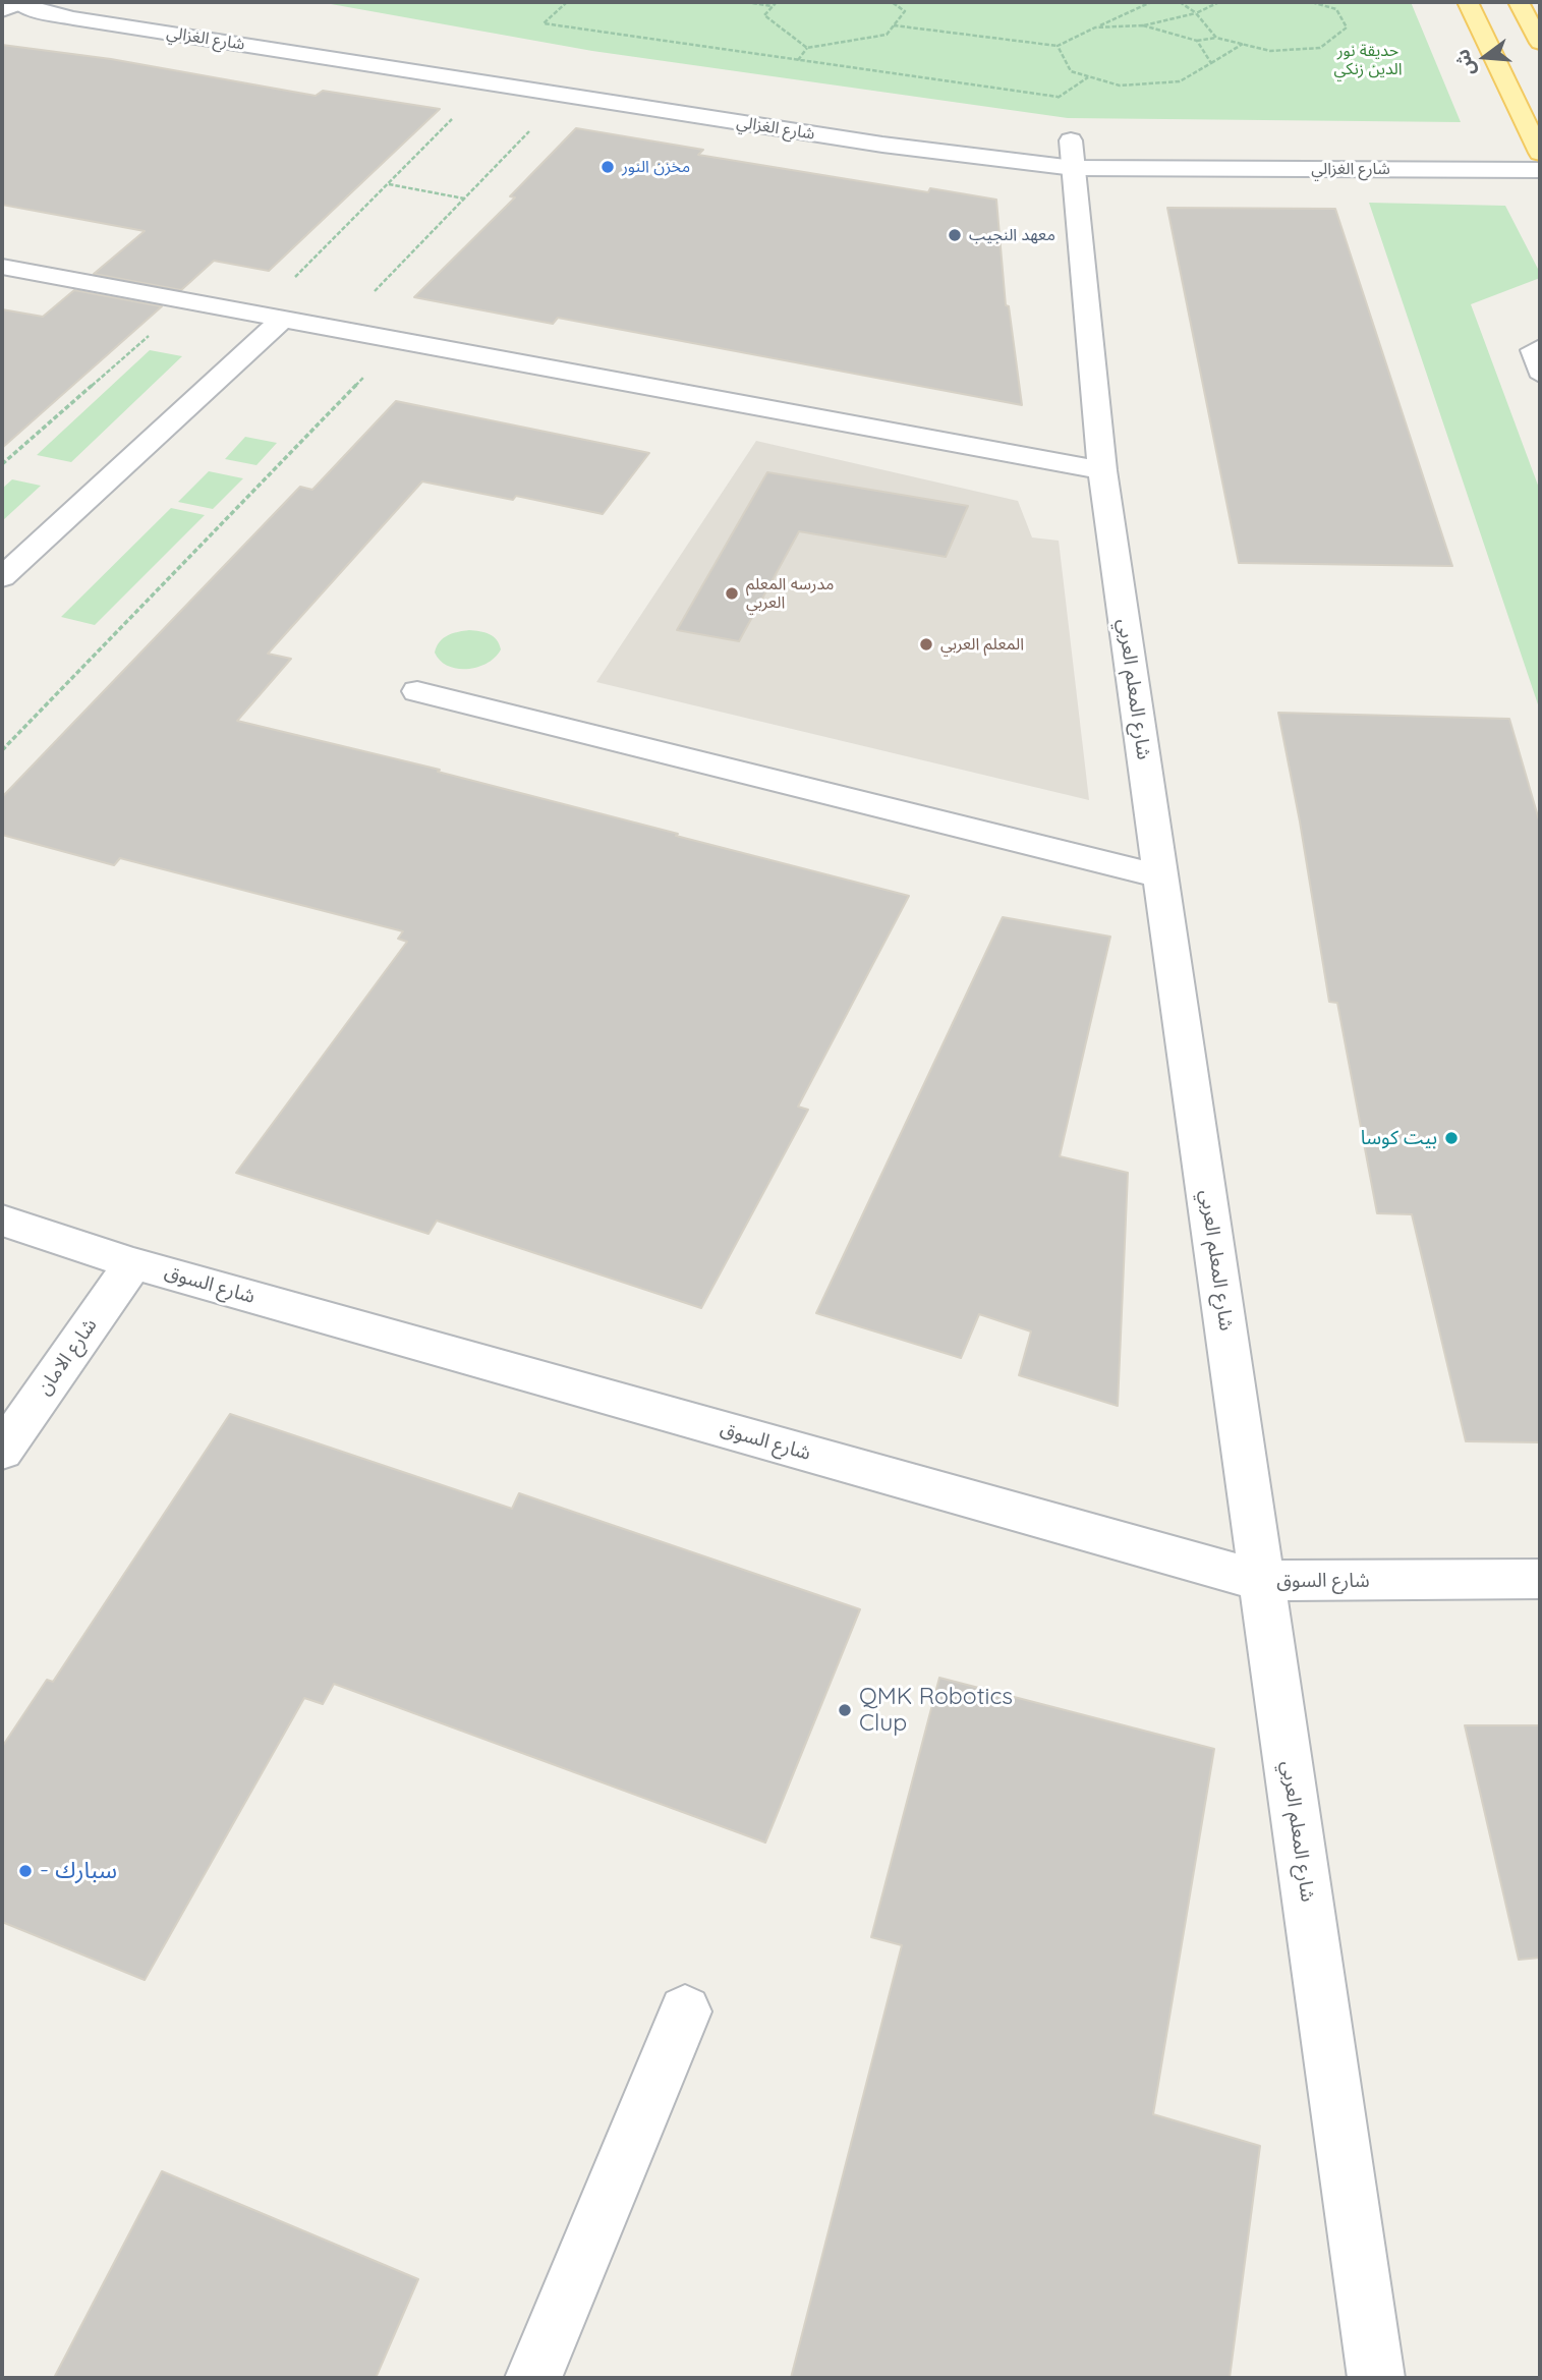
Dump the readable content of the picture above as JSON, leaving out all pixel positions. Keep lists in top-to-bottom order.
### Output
{
  "streets": {
    "street": [
      "شارع الغزالي",
      "شارع المعلم العربي",
      "شارع السوق",
      "شارع الامان"
    ]
  },
  "crossings": [
    ["شارع الغزالي", "شارع المعلم العربي"],
    ["شارع المعلم العربي", "شارع السوق"],
    ["شارع السوق", "شارع الامان"]
  ],
  "parks": ["حديقة نور الدين زنكي"],
  "places": [
    "مخزن النور",
    "معهد النجيب",
    "مدرسه المعلم العربي",
    "المعلم العربي",
    "بيت كوسا",
    "QMK Robotics Clup",
    "- سبارك"
  ],
  "north": "left"
}
